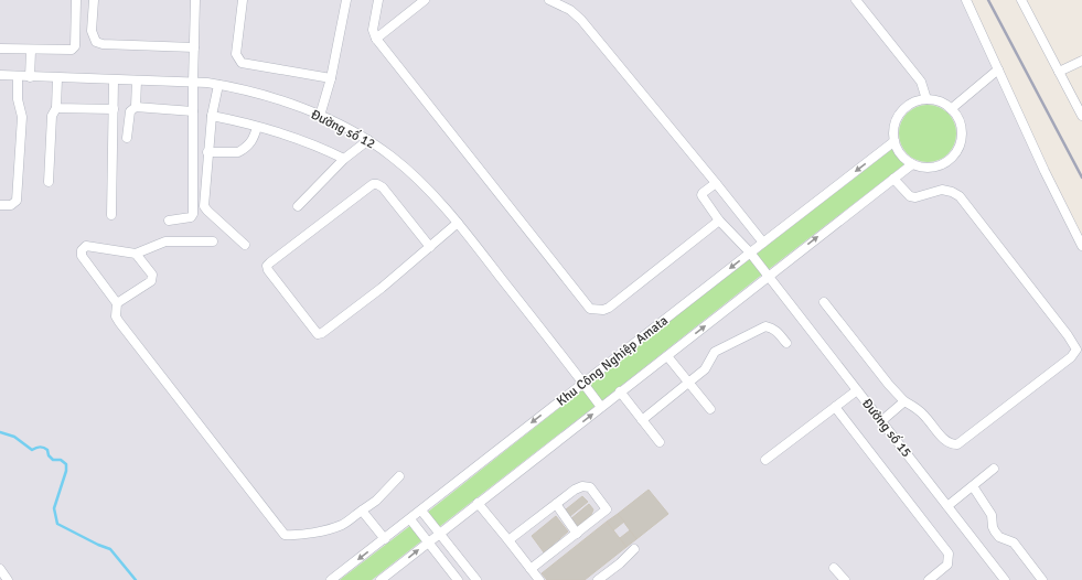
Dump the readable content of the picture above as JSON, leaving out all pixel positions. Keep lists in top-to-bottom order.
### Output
{
  "streets": {
    "street": ["Đường số 12", "Khu Công Nghiệp Amata", "Đường số 15"]
  },
  "crossings": [
    ["Đường số 12", "Khu Công Nghiệp Amata"],
    ["Khu Công Nghiệp Amata", "Đường số 15"]
  ]
}
